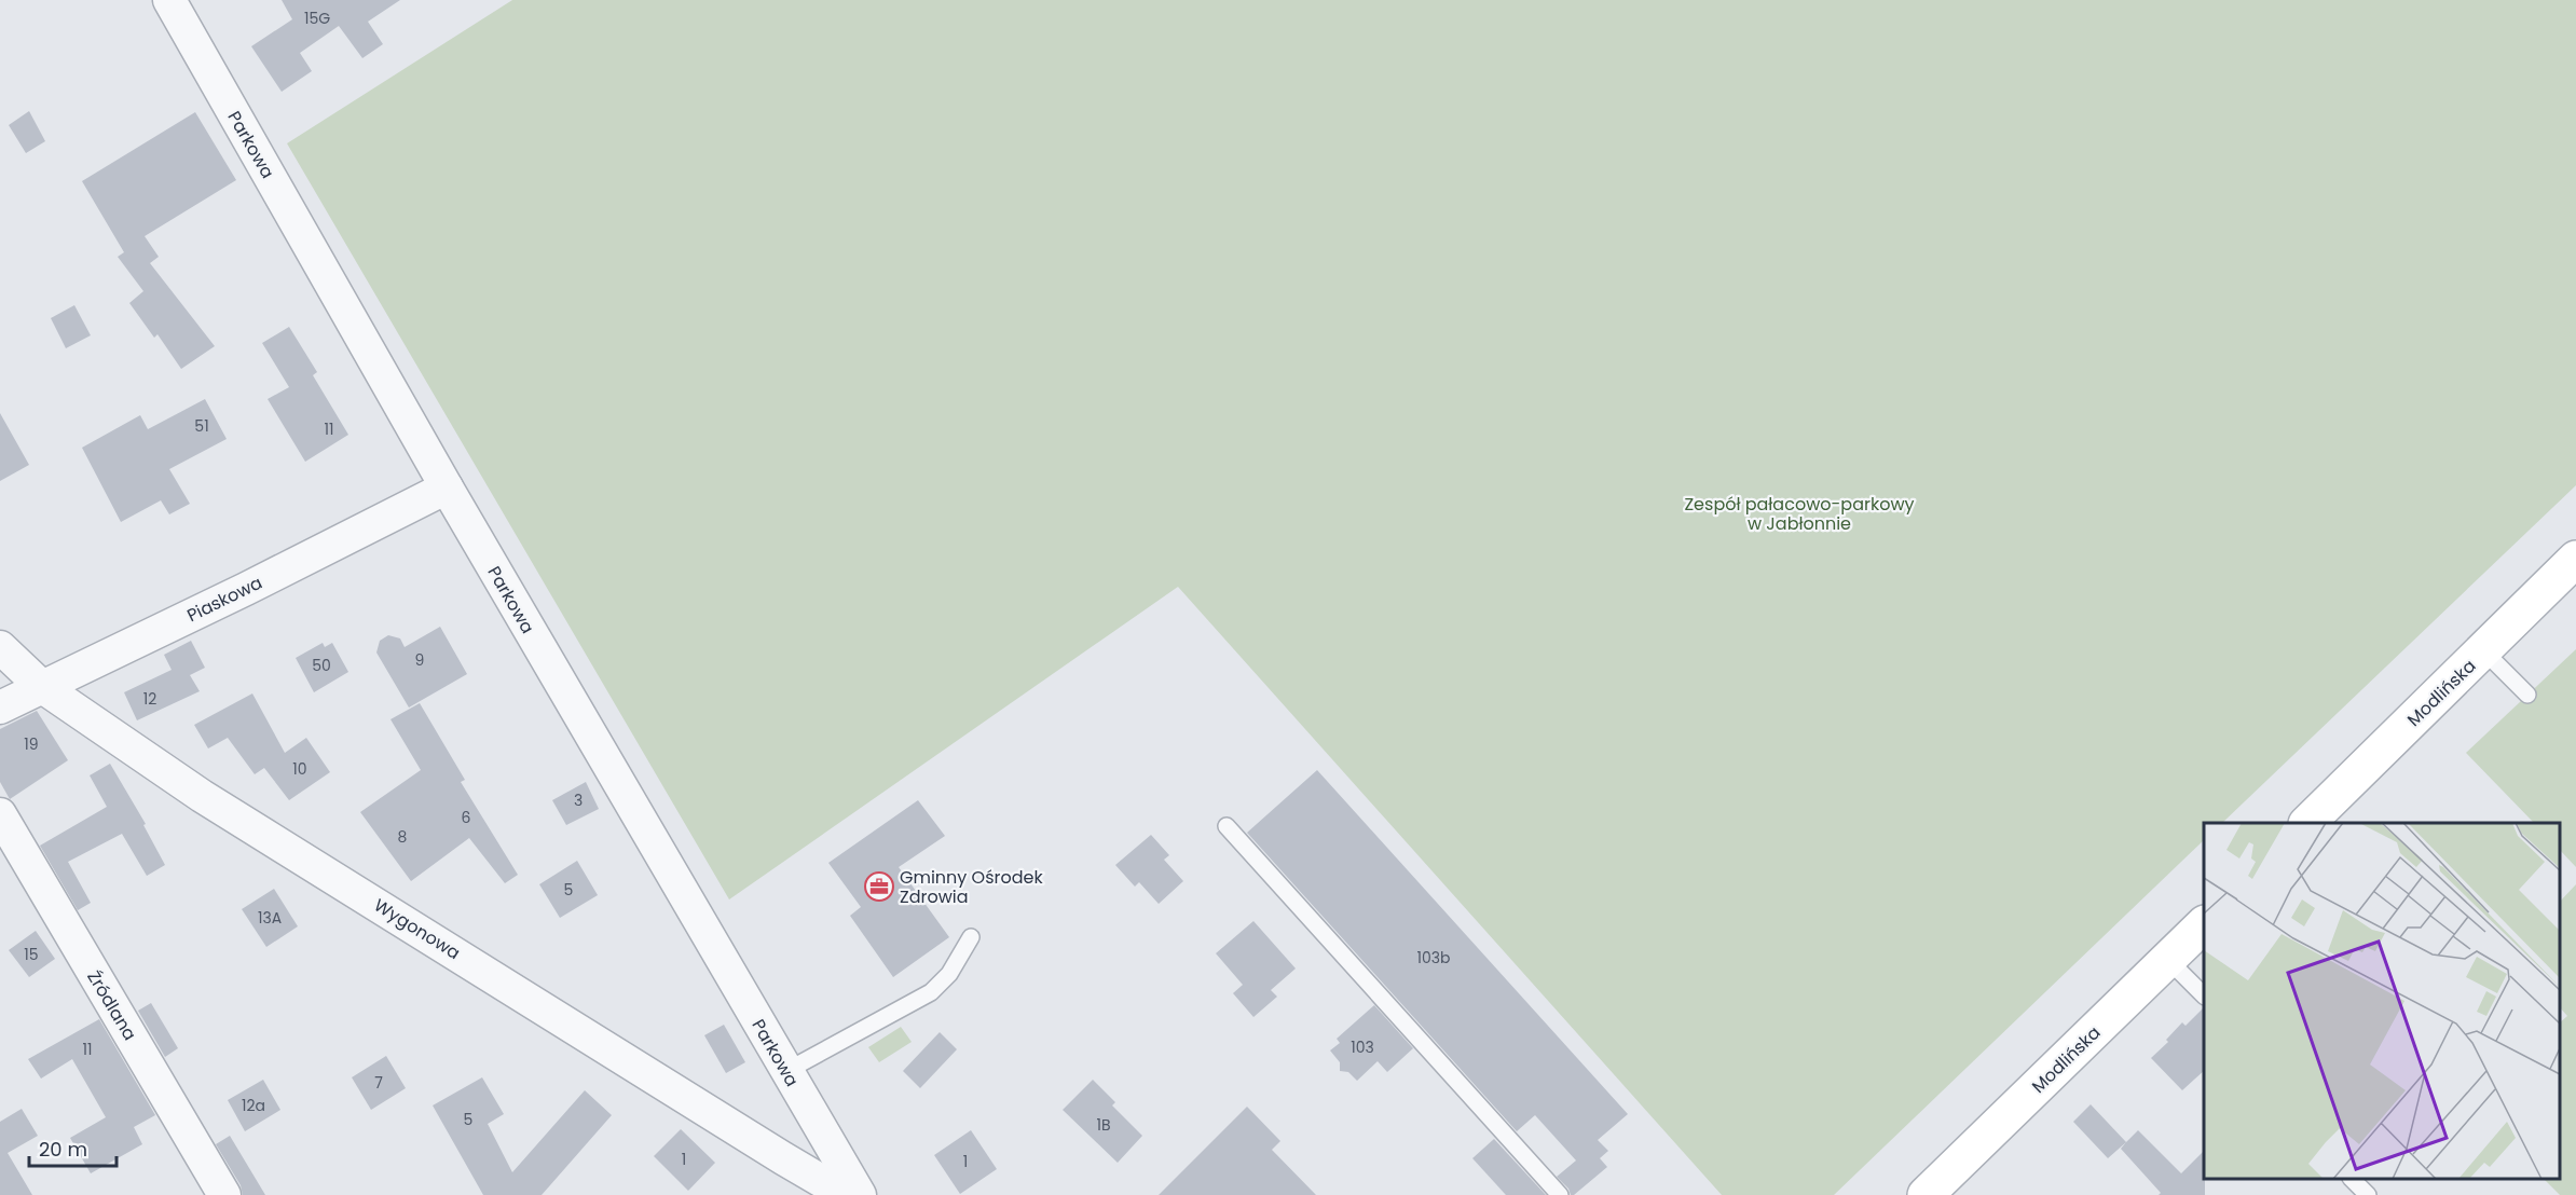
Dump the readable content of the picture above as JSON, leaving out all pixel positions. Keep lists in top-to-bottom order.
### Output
{
  "streets": {
    "main road": ["Modlińska"],
    "street": [
      "Parkowa",
      "Piaskowa",
      "Wygonowa",
      "Źródlana"
    ]
  },
  "crossings": [
    ["Parkowa", "Piaskowa"],
    ["Piaskowa", "Wygonowa"]
  ],
  "parks": ["Zespół pałacowo-parkowy w Jabłonnie"],
  "places": {
    "office": ["Gminny Ośrodek Zdrowia"]
  },
  "house_numbers": [
    "15G",
    "51",
    "11",
    "9",
    "50",
    "12",
    "19",
    "10",
    "3",
    "6",
    "8",
    "5",
    "13A",
    "15",
    "103b",
    "103",
    "11",
    "7",
    "12a",
    "5",
    "1B",
    "1",
    "1"
  ],
  "scale_bar": "20 m"
}
